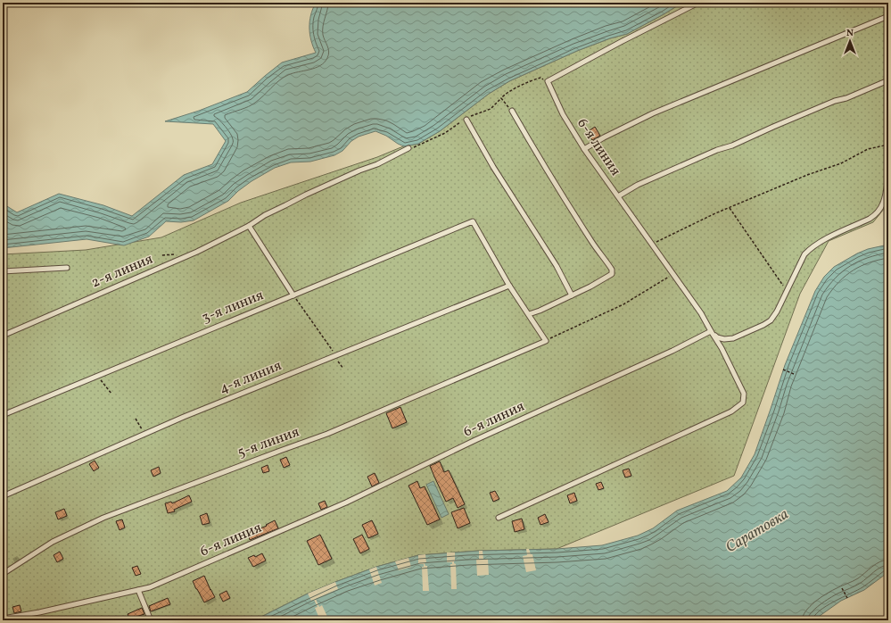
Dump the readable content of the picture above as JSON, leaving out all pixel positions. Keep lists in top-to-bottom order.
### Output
{
  "streets": {
    "lane": [
      "6-я линия",
      "2-я линия",
      "3-я линия",
      "4-я линия",
      "5-я линия"
    ]
  },
  "crossings": [
    ["3-я линия", "4-я линия"]
  ],
  "water": ["Саратовка"],
  "north": "top"
}
